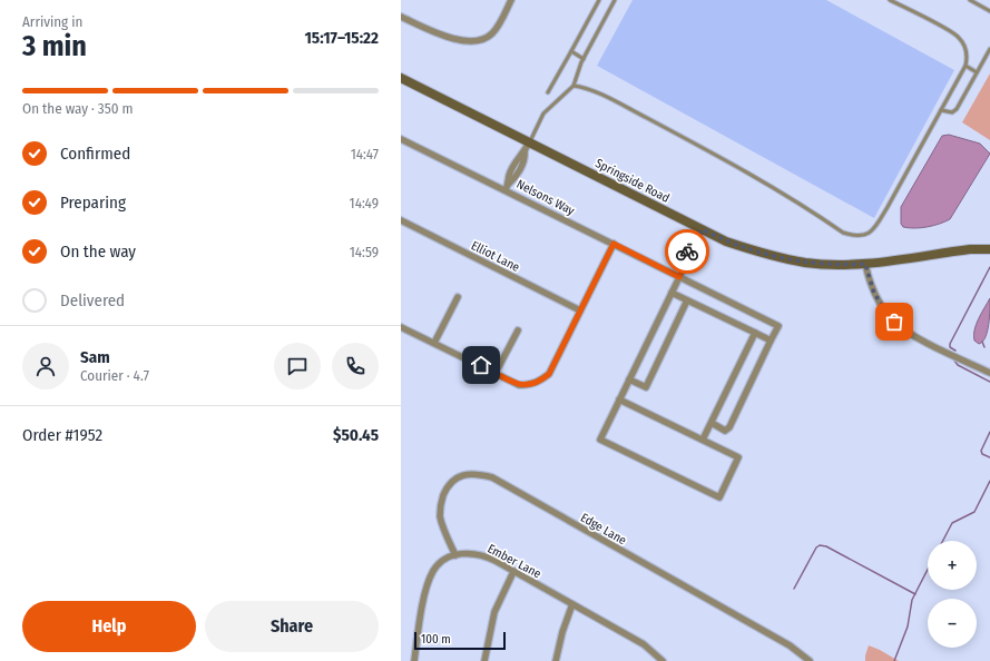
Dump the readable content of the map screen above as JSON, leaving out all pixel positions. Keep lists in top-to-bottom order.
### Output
{
  "streets": {
    "main road": ["Springside Road"],
    "street": [
      "Nelsons Way",
      "Elliot Lane",
      "Edge Lane",
      "Ember Lane"
    ]
  },
  "crossings": [
    ["Edge Lane", "Ember Lane"]
  ],
  "scale_bar": "100 m",
  "page": {
    "heading": ["3 min", "Arriving in", "15:17–15:22"],
    "panel": [
      "Sam",
      "Courier · 4.7",
      "Order #1952",
      "$50.45"
    ],
    "bar": "On the way · 350 m",
    "list": [
      ["Confirmed", "14:47"],
      ["Preparing", "14:49"],
      ["On the way", "14:59"],
      "Delivered"
    ],
    "map_buttons": ["+", "−"],
    "buttons": ["Help", "Share"],
    "scale": "100 m"
  }
}
